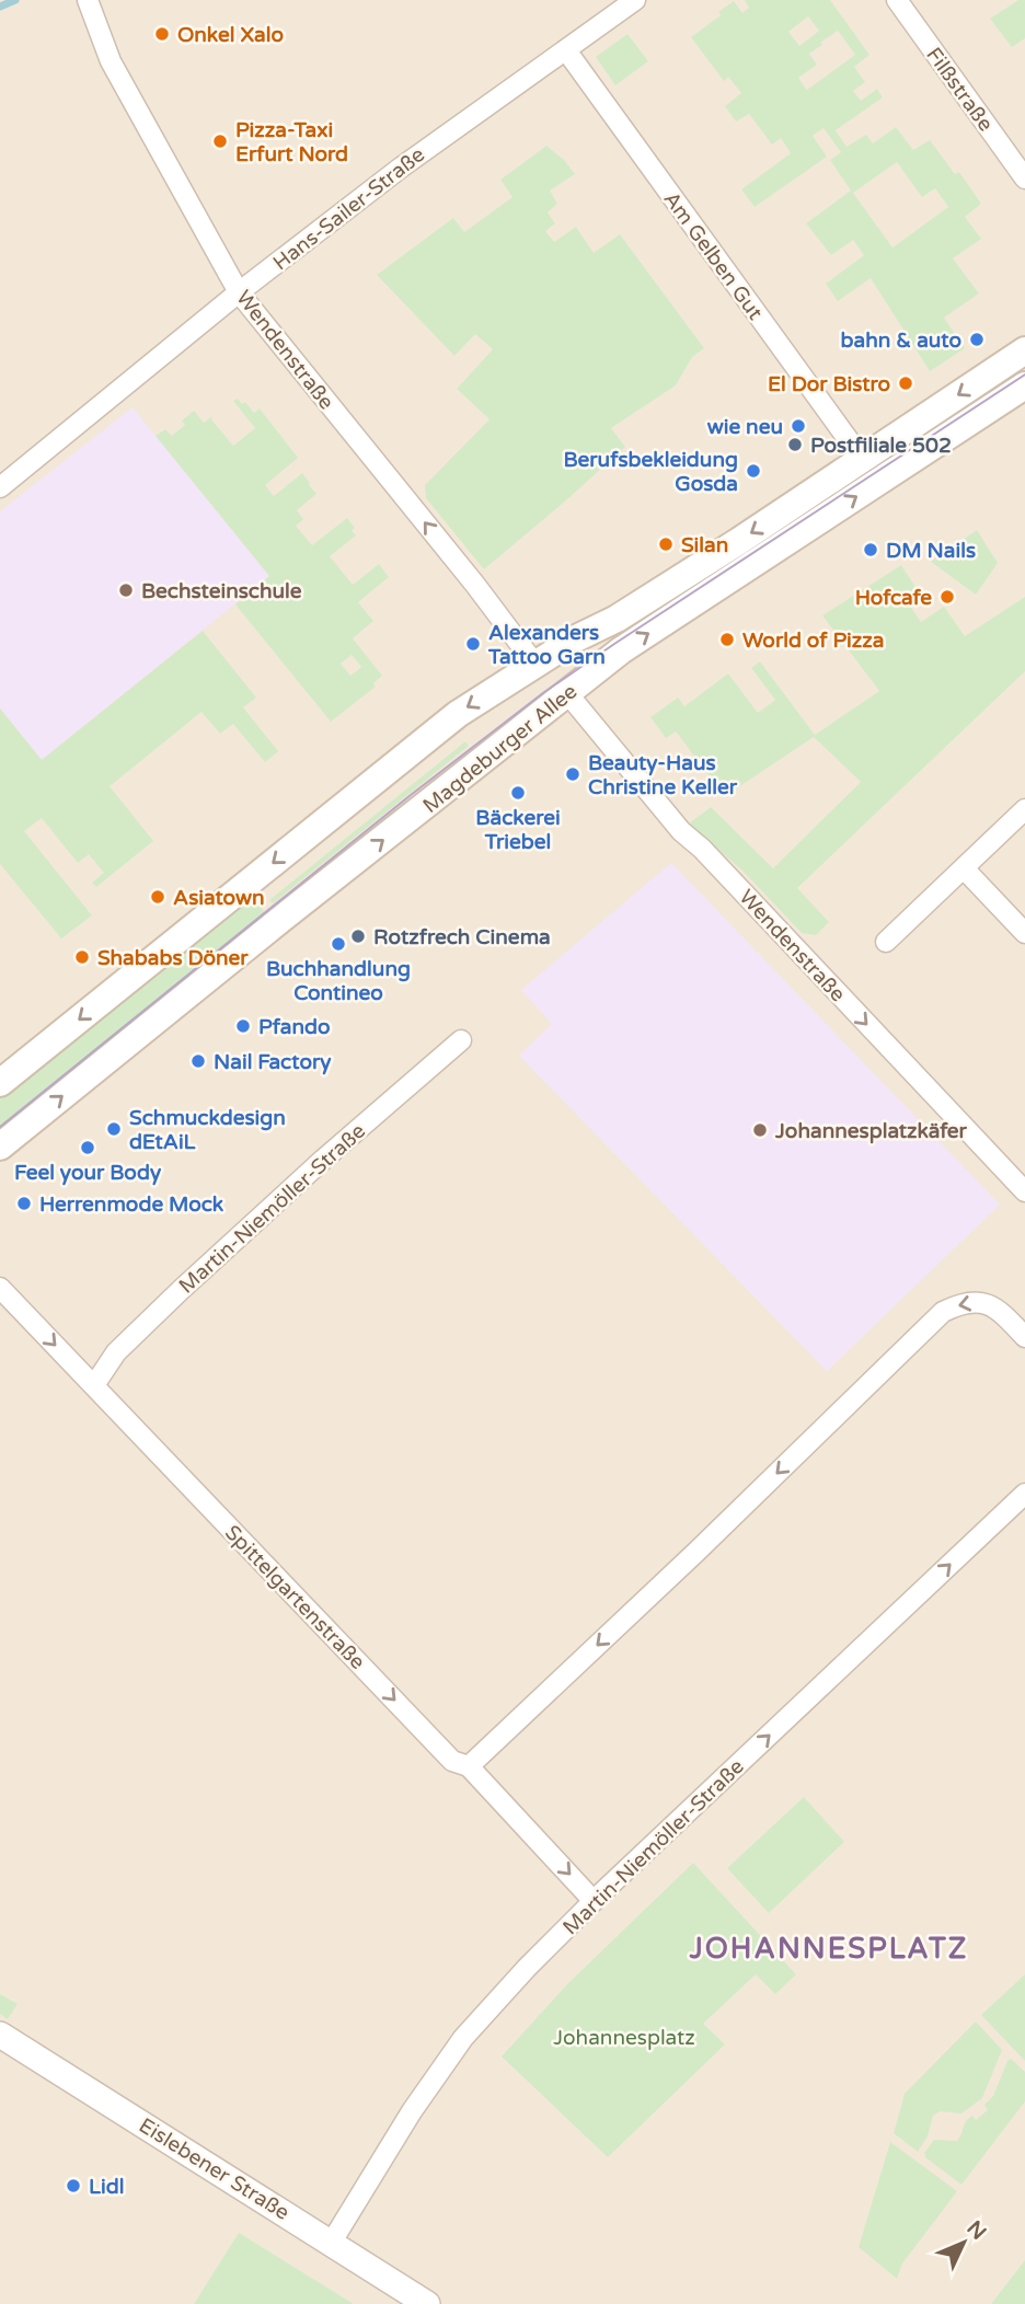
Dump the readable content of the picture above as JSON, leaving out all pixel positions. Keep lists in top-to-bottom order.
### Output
{
  "streets": {
    "main road": ["Magdeburger Allee"],
    "street": [
      "Filßstraße",
      "Hans-Sailer-Straße",
      "Am Gelben Gut",
      "Wendenstraße",
      "Martin-Niemöller-Straße",
      "Spittelgartenstraße",
      "Eislebener Straße"
    ]
  },
  "crossings": [
    ["Hans-Sailer-Straße", "Am Gelben Gut"],
    ["Hans-Sailer-Straße", "Wendenstraße"],
    ["Am Gelben Gut", "Magdeburger Allee"],
    ["Wendenstraße", "Magdeburger Allee"],
    ["Martin-Niemöller-Straße", "Spittelgartenstraße"],
    ["Martin-Niemöller-Straße", "Eislebener Straße"]
  ],
  "one_way": ["Martin-Niemöller-Straße", "Spittelgartenstraße"],
  "districts": ["JOHANNESPLATZ"],
  "parks": ["Johannesplatz"],
  "places": [
    "Onkel Xalo",
    "Pizza-Taxi Erfurt Nord",
    "bahn & auto",
    "El Dor Bistro",
    "wie neu",
    "Postfiliale 502",
    "Berufsbekleidung Gosda",
    "Silan",
    "DM Nails",
    "Bechsteinschule",
    "Hofcafe",
    "World of Pizza",
    "Alexanders Tattoo Garn",
    "Beauty-Haus Christine Keller",
    "Bäckerei Triebel",
    "Asiatown",
    "Rotzfrech Cinema",
    "Buchhandlung Contineo",
    "Shababs Döner",
    "Pfando",
    "Nail Factory",
    "Schmuckdesign dEtAiL",
    "Johannesplatzkäfer",
    "Feel your Body",
    "Herrenmode Mock",
    "Lidl"
  ],
  "north": "top right"
}
